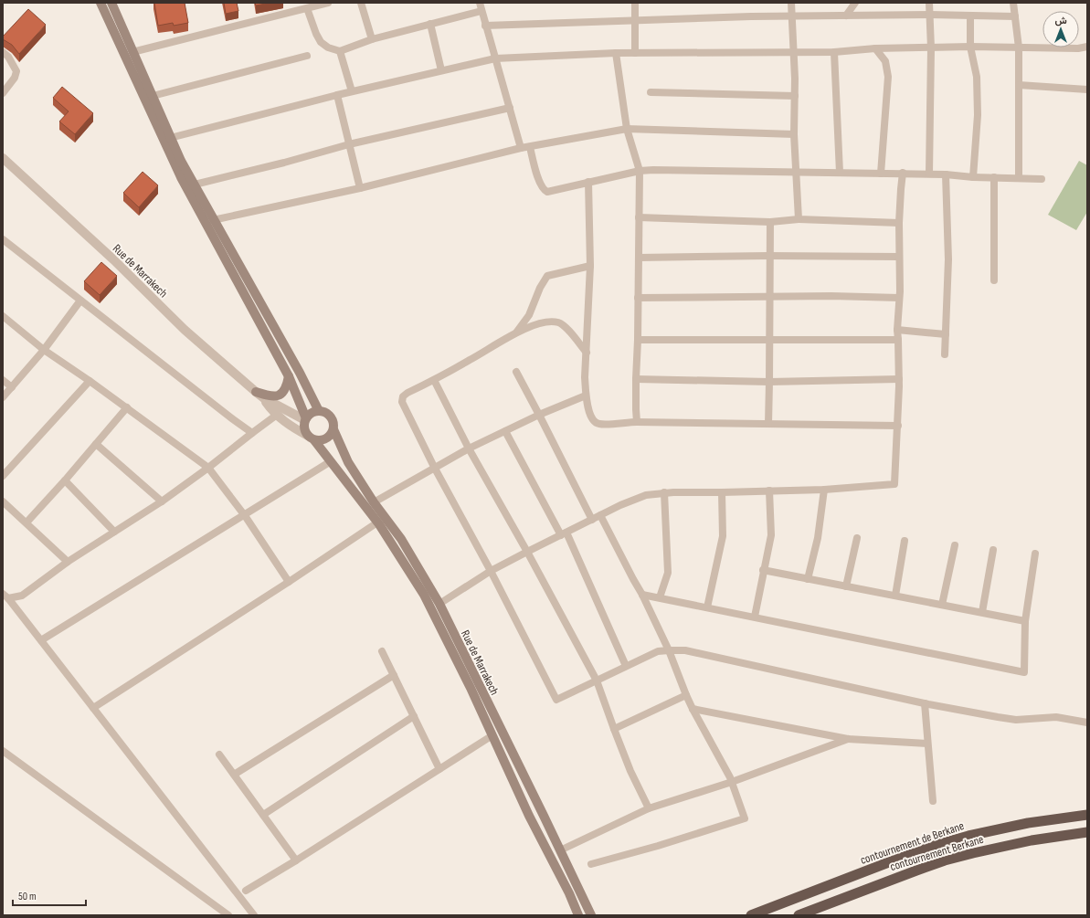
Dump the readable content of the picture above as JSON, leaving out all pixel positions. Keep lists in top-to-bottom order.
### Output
{
  "streets": {
    "highway": ["contournement de Berkane", "contournement Berkane"],
    "main road": ["Rue de Marrakech"]
  },
  "scale_bar": "50 m",
  "north": "top"
}
